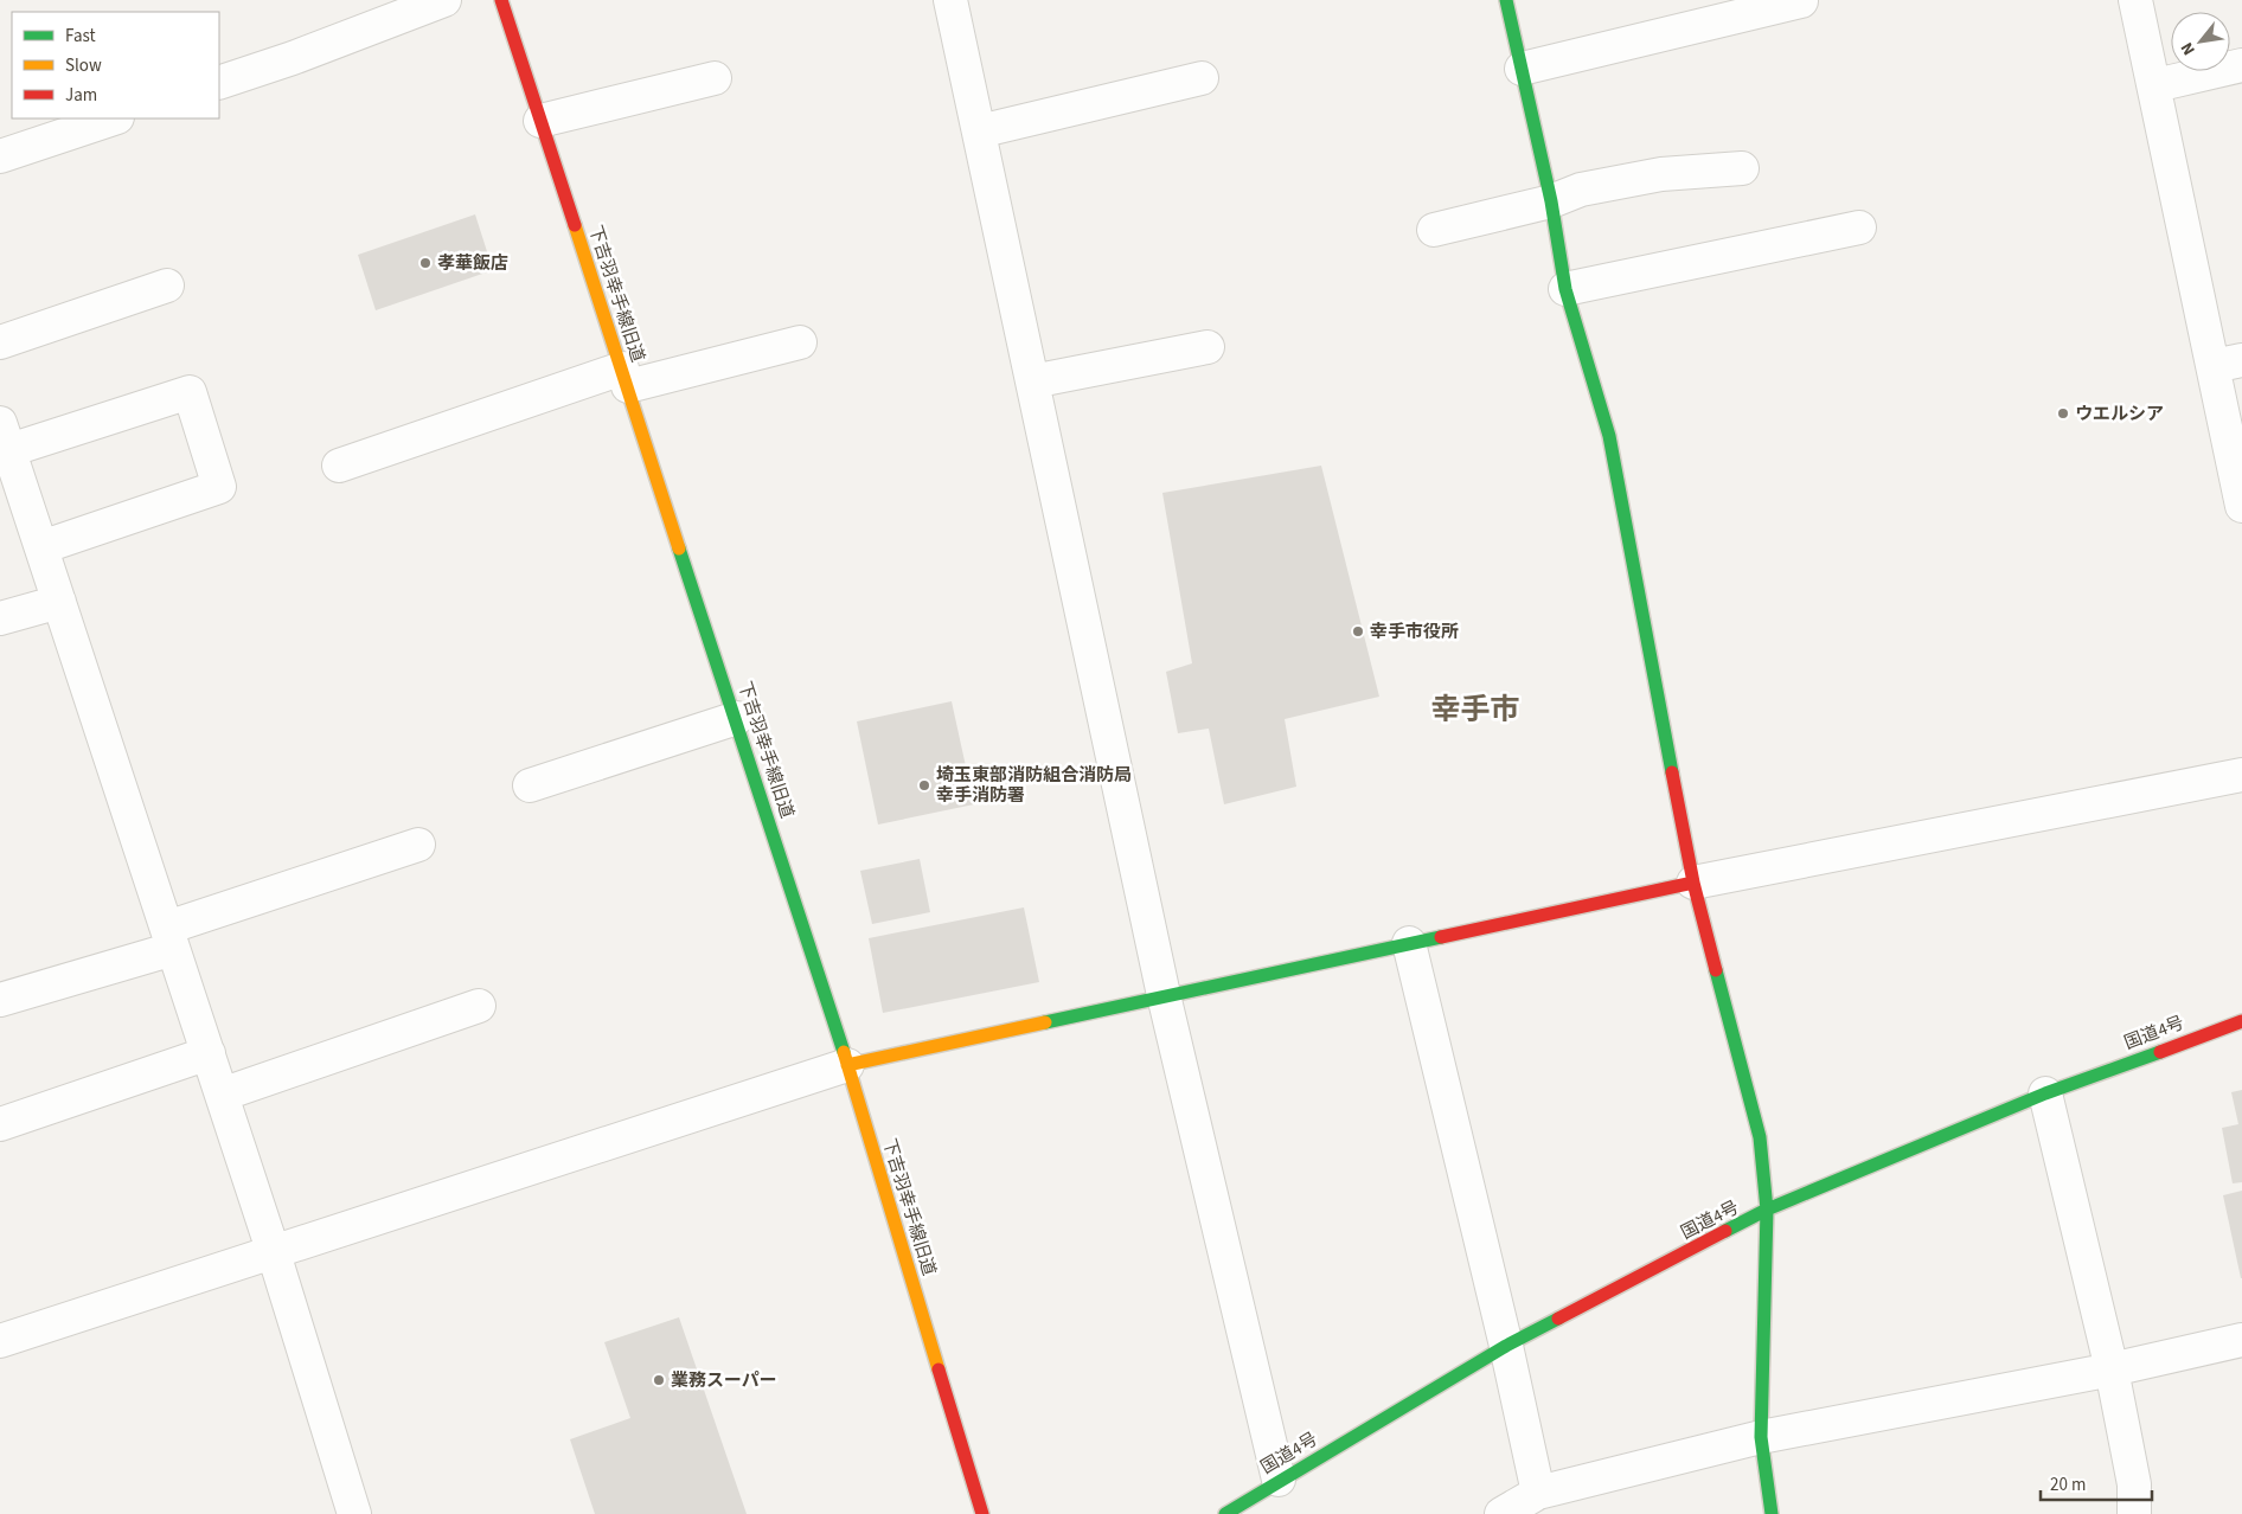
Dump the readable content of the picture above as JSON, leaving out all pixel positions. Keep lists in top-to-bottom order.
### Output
{
  "streets": {
    "main road": ["下吉羽幸手線旧道", "国道4号"]
  },
  "districts": ["幸手市"],
  "places": [
    "孝華飯店",
    "ウエルシア",
    "幸手市役所",
    "埼玉東部消防組合消防局 幸手消防署",
    "業務スーパー"
  ],
  "legend": ["Fast", "Slow", "Jam"],
  "scale_bar": "20 m",
  "north": "bottom left"
}
